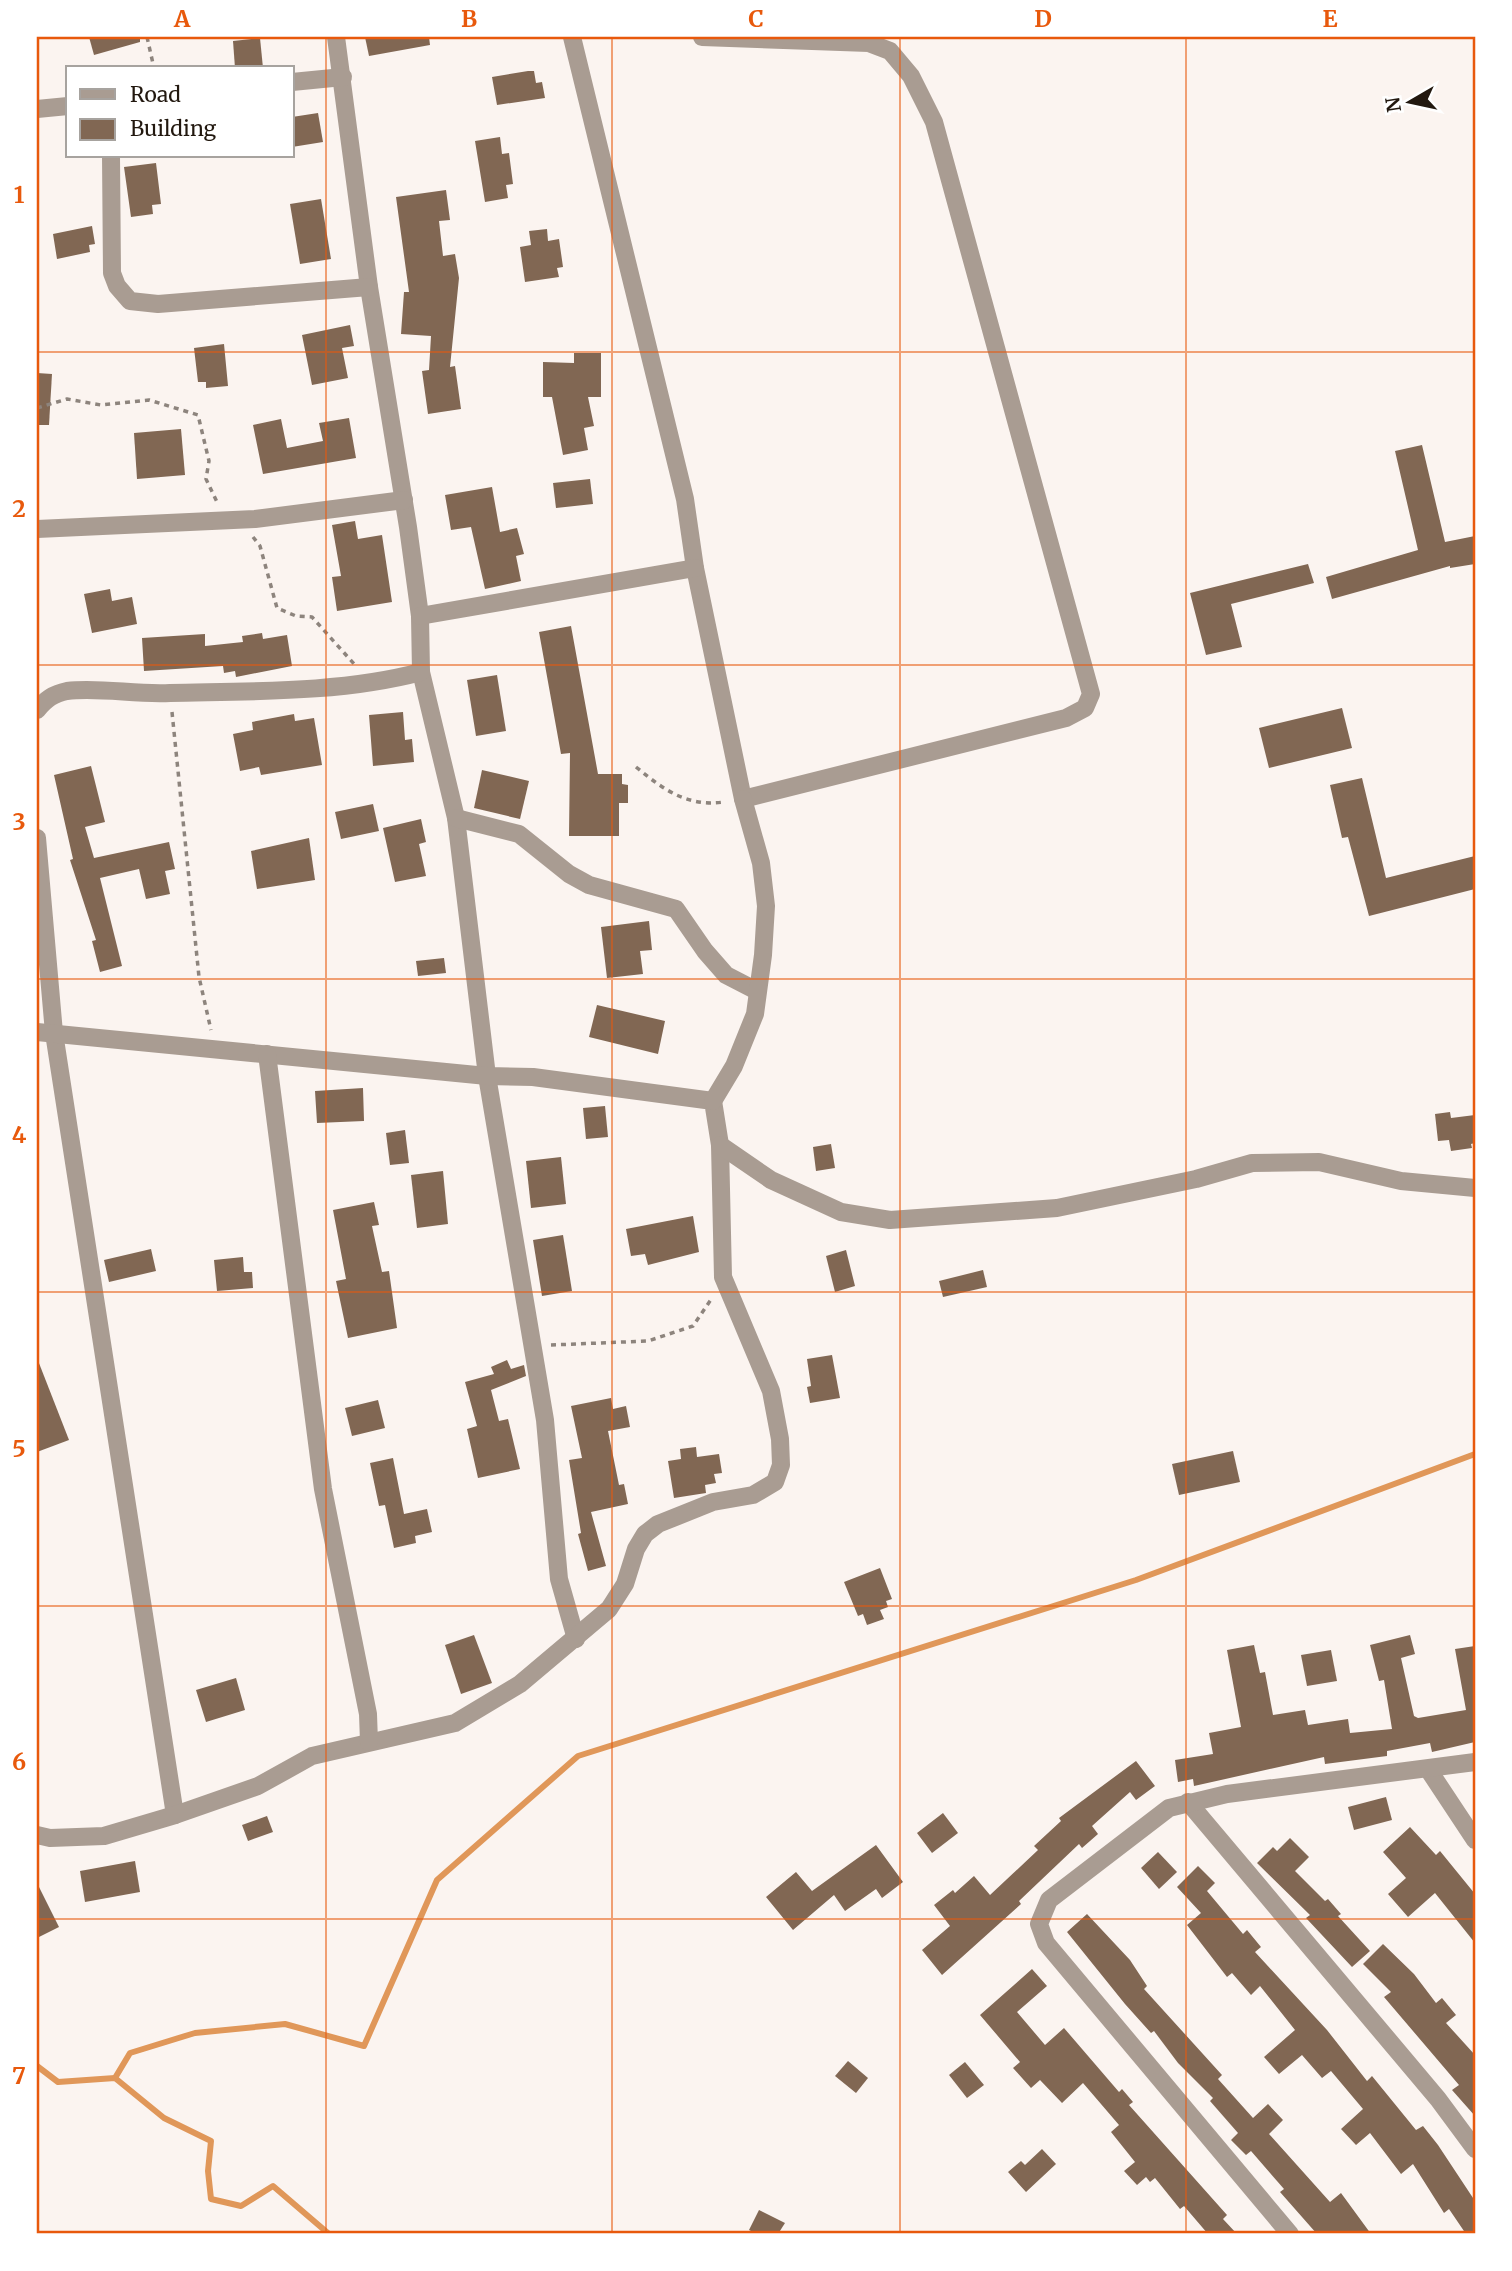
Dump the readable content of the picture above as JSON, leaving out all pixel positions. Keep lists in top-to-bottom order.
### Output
{
  "legend": ["Road", "Building"],
  "north": "left",
  "grid": {
    "columns": [
      "A",
      "B",
      "C",
      "D",
      "E"
    ],
    "rows": [
      "1",
      "2",
      "3",
      "4",
      "5",
      "6",
      "7"
    ]
  }
}
